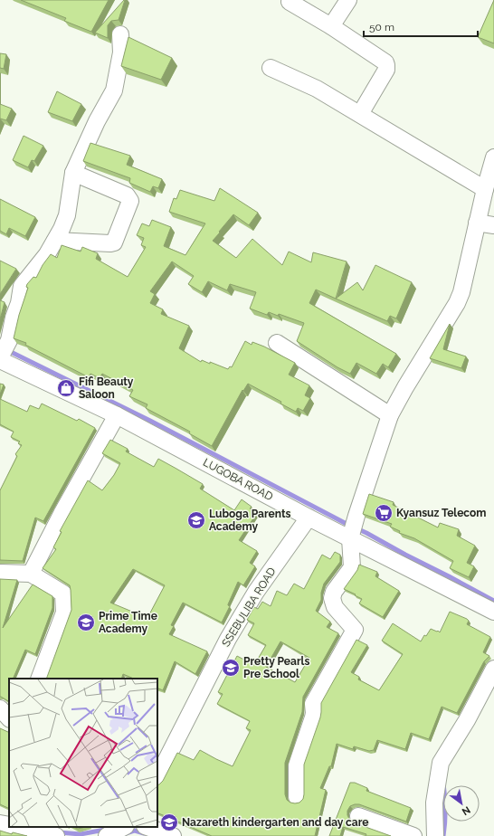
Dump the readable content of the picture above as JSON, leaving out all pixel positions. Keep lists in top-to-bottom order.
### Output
{
  "streets": {
    "street": ["LUGOBA ROAD", "SSEBULIBA ROAD"]
  },
  "crossings": [
    ["LUGOBA ROAD", "SSEBULIBA ROAD"]
  ],
  "places": {
    "shop": ["Fifi Beauty Saloon"],
    "supermarket": ["Kyansuz Telecom"],
    "school or university": [
      "Luboga Parents Academy",
      "Prime Time Academy",
      "Pretty Pearls Pre School",
      "Nazareth kindergarten and day care"
    ]
  },
  "scale_bar": "50 m",
  "north": "bottom right"
}
